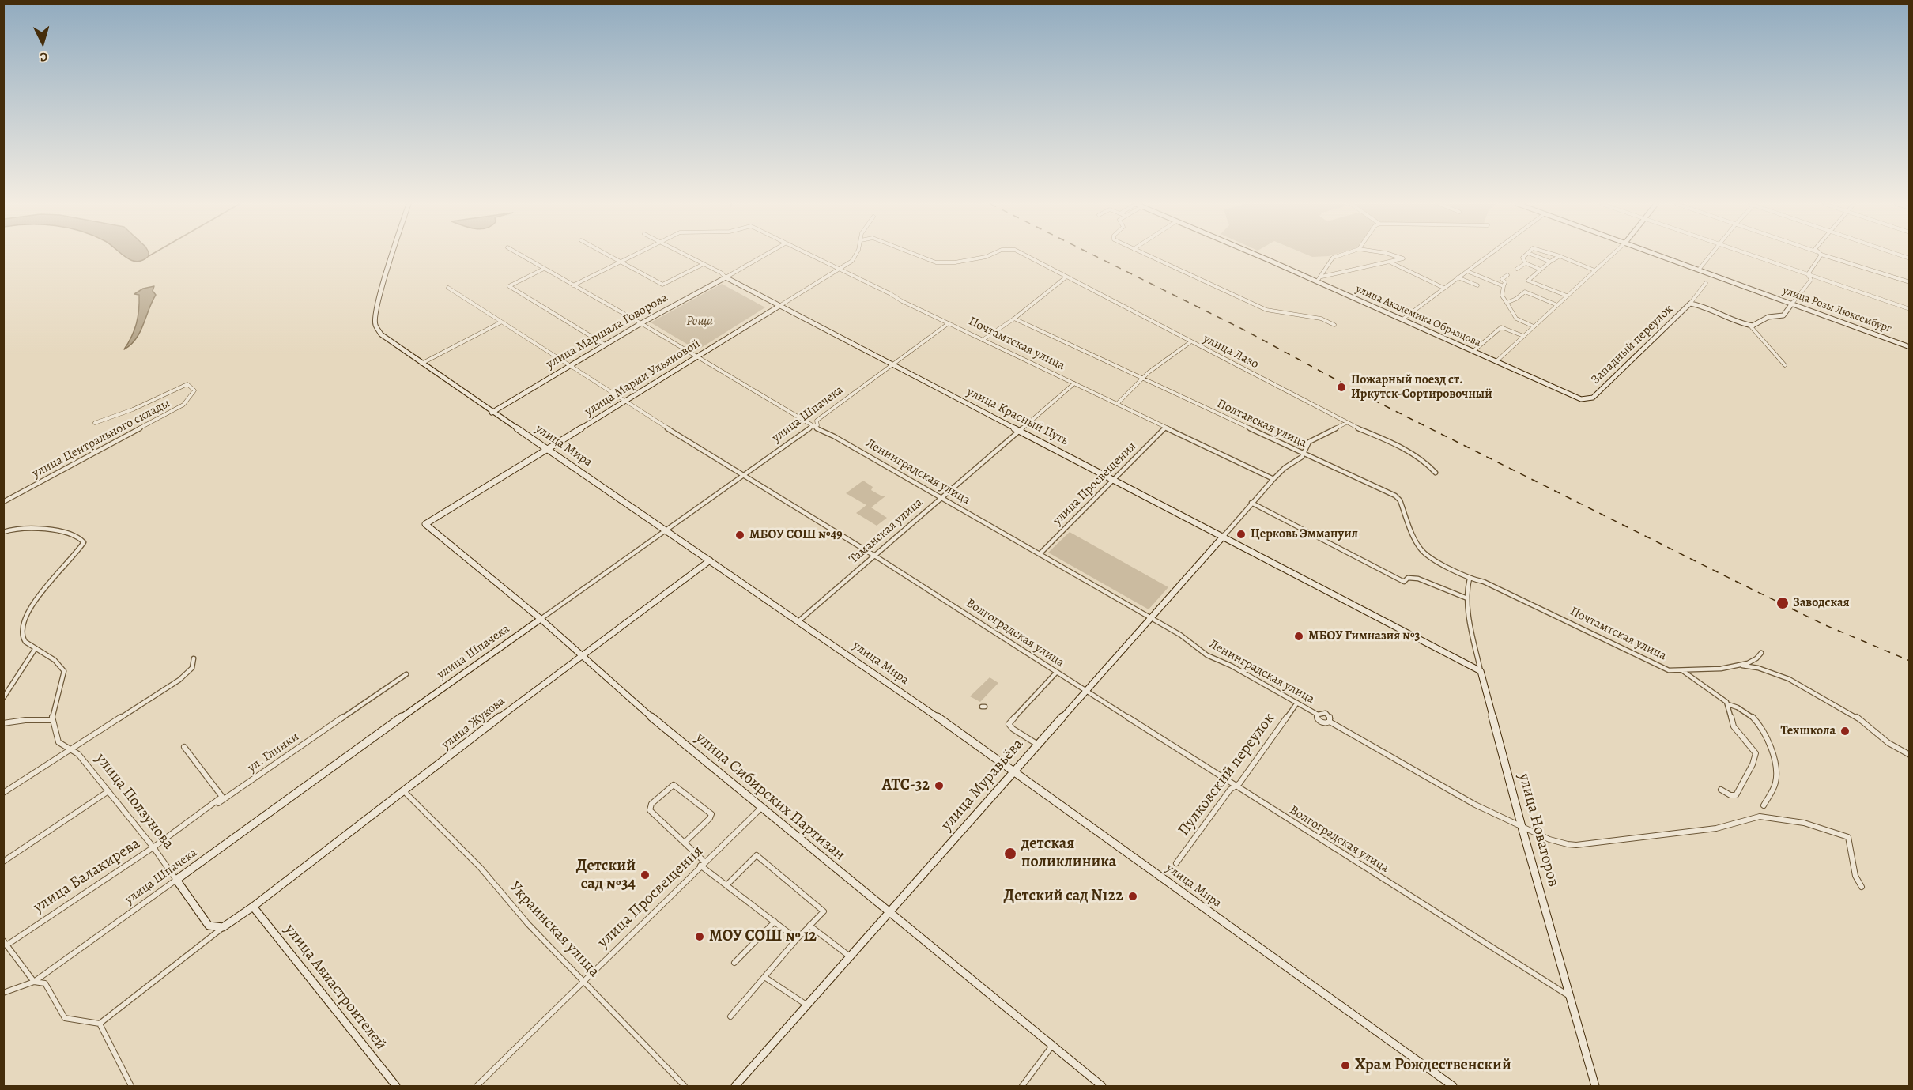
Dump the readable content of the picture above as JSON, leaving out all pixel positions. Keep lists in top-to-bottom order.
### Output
{
  "streets": {
    "street": [
      "улица Розы Люксембург",
      "улица Академика Образцова",
      "улица Маршала Говорова",
      "Почтамтская улица",
      "Западный переулок",
      "улица Лазо",
      "улица Марии Ульяновой",
      "улица Шпачека",
      "улица Красный Путь",
      "Полтавская улица",
      "улица Центрального склады",
      "улица Мира",
      "Ленинградская улица",
      "улица Просвещения",
      "Таманская улица",
      "Волгоградская улица",
      "улица Жукова",
      "ул. Глинки",
      "Пулковский переулок",
      "улица Муравьёва",
      "улица Сибирских Партизан",
      "улица Ползунова",
      "улица Новаторов",
      "улица Балакирева",
      "Украинская улица",
      "улица Авиастроителей"
    ]
  },
  "crossings": [
    ["улица Академика Образцова", "Западный переулок"],
    ["улица Маршала Говорова", "улица Красный Путь"],
    ["улица Маршала Говорова", "улица Мира"],
    ["улица Маршала Говорова", "Ленинградская улица"],
    ["улица Маршала Говорова", "Волгоградская улица"],
    ["Почтамтская улица", "улица Марии Ульяновой"],
    ["Почтамтская улица", "улица Шпачека"],
    ["Почтамтская улица", "Полтавская улица"],
    ["Почтамтская улица", "улица Просвещения"],
    ["Почтамтская улица", "Таманская улица"],
    ["Почтамтская улица", "улица Муравьёва"],
    ["Почтамтская улица", "улица Новаторов"],
    ["улица Лазо", "улица Муравьёва"],
    ["улица Марии Ульяновой", "улица Красный Путь"],
    ["улица Марии Ульяновой", "улица Мира"],
    ["улица Марии Ульяновой", "Ленинградская улица"],
    ["улица Марии Ульяновой", "Волгоградская улица"],
    ["улица Марии Ульяновой", "улица Сибирских Партизан"],
    ["улица Шпачека", "улица Красный Путь"],
    ["улица Шпачека", "улица Мира"],
    ["улица Шпачека", "Ленинградская улица"],
    ["улица Шпачека", "Волгоградская улица"],
    ["улица Шпачека", "улица Сибирских Партизан"],
    ["улица Шпачека", "улица Ползунова"],
    ["улица Красный Путь", "улица Просвещения"],
    ["улица Красный Путь", "Таманская улица"],
    ["улица Красный Путь", "улица Муравьёва"],
    ["улица Красный Путь", "улица Новаторов"],
    ["Полтавская улица", "улица Муравьёва"],
    ["Полтавская улица", "улица Новаторов"],
    ["улица Мира", "Таманская улица"],
    ["улица Мира", "улица Жукова"],
    ["улица Мира", "улица Муравьёва"],
    ["Ленинградская улица", "улица Просвещения"],
    ["Ленинградская улица", "Таманская улица"],
    ["Ленинградская улица", "Пулковский переулок"],
    ["Ленинградская улица", "улица Муравьёва"],
    ["Ленинградская улица", "улица Новаторов"],
    ["улица Просвещения", "улица Сибирских Партизан"],
    ["улица Просвещения", "Украинская улица"],
    ["Таманская улица", "Волгоградская улица"],
    ["Волгоградская улица", "Пулковский переулок"],
    ["Волгоградская улица", "улица Муравьёва"],
    ["Волгоградская улица", "улица Новаторов"],
    ["улица Жукова", "улица Сибирских Партизан"],
    ["улица Жукова", "Украинская улица"],
    ["улица Жукова", "улица Авиастроителей"],
    ["ул. Глинки", "улица Ползунова"],
    ["ул. Глинки", "улица Балакирева"],
    ["улица Муравьёва", "улица Сибирских Партизан"],
    ["улица Ползунова", "улица Балакирева"]
  ],
  "parks": ["Роща"],
  "places": [
    "Пожарный поезд ст. Иркутск-Сортировочный",
    "Церковь Эммануил",
    "МБОУ СОШ №49",
    "Заводская",
    "МБОУ Гимназия №3",
    "Техшкола",
    "АТС-32",
    "детская поликлиника",
    "Детский сад №34",
    "Детский сад N122",
    "МОУ СОШ № 12",
    "Храм Рождественский"
  ],
  "north": "bottom"
}
